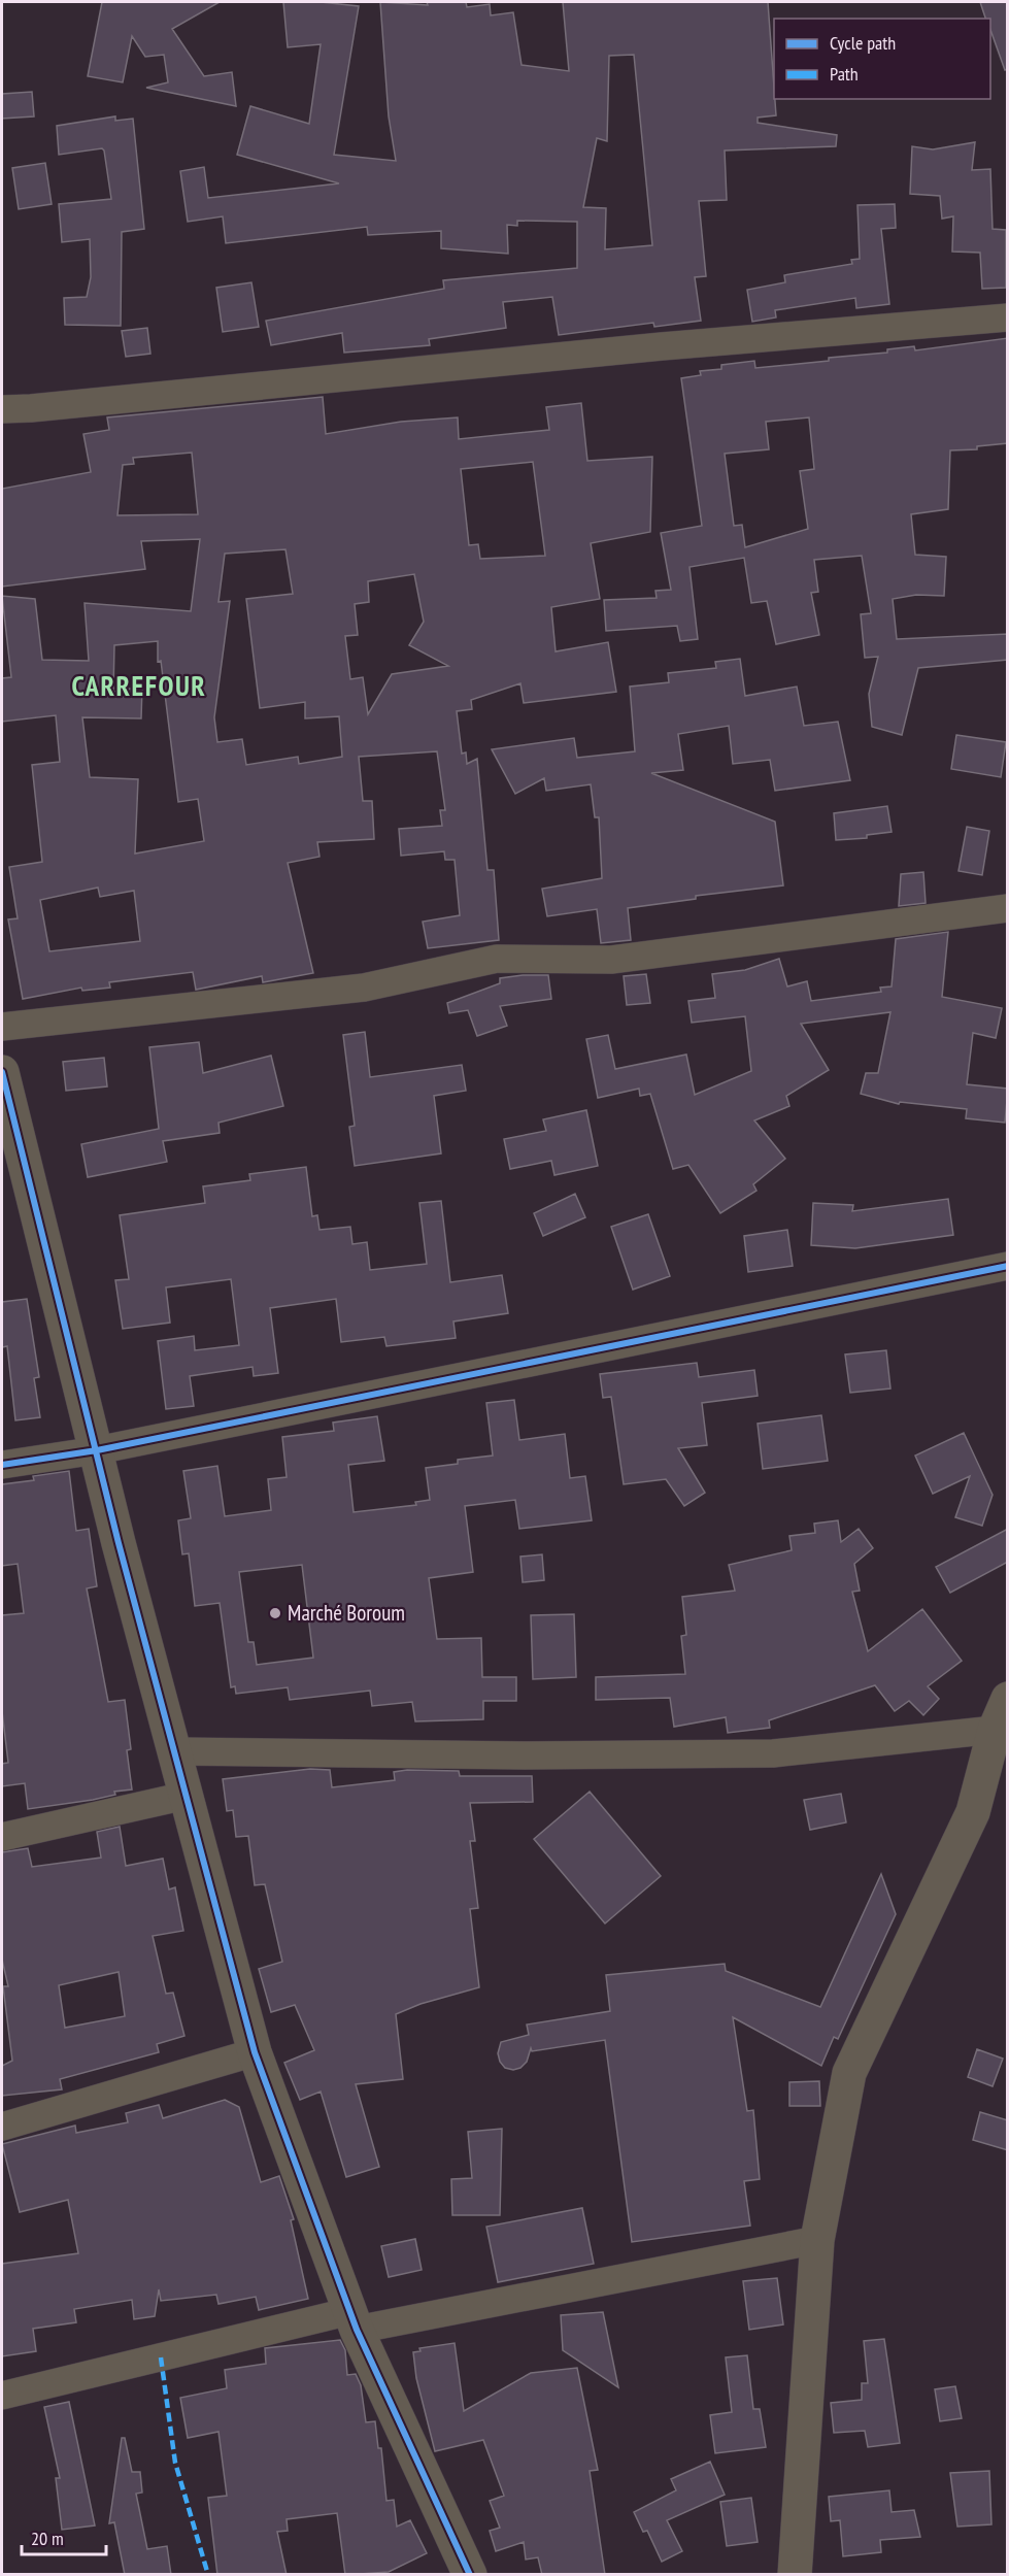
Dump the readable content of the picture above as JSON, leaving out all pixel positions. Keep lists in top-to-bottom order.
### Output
{
  "districts": ["CARREFOUR"],
  "places": ["Marché Boroum"],
  "legend": ["Cycle path", "Path"],
  "scale_bar": "20 m"
}
